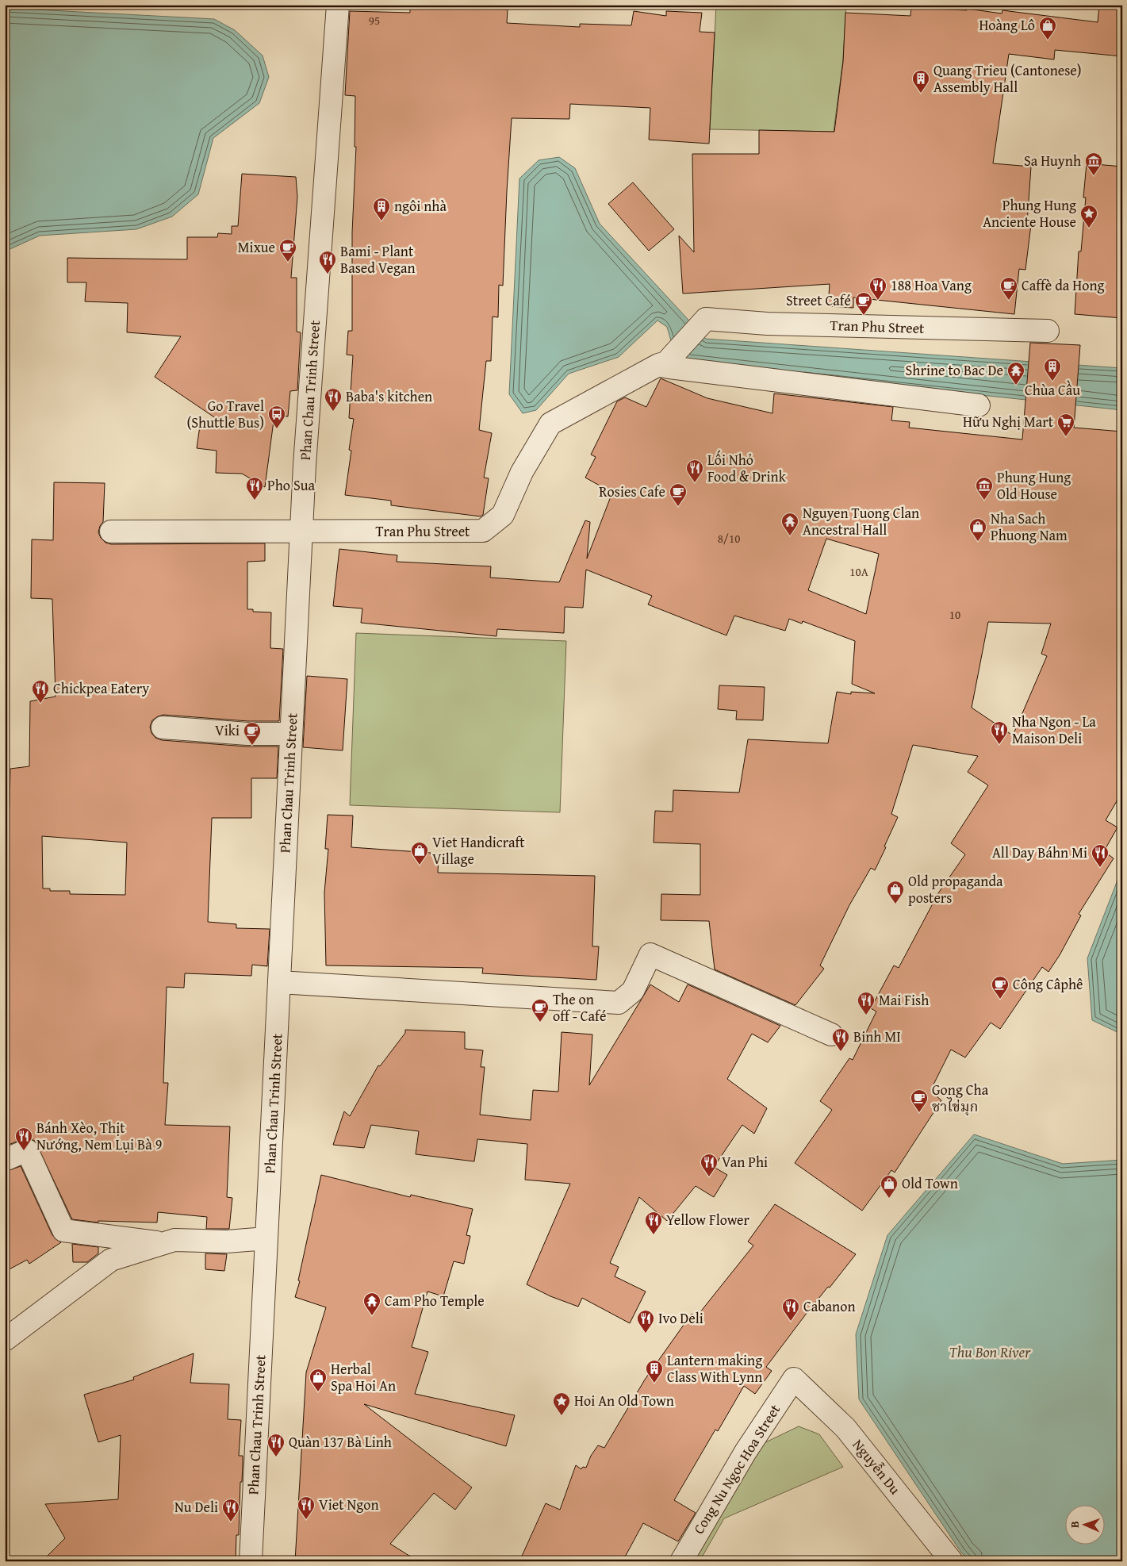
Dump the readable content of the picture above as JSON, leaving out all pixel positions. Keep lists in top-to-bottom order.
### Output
{
  "streets": {
    "street": [
      "Tran Phu Street",
      "Phan Chau Trinh Street",
      "Nguyễn Du",
      "Cong Nu Ngoc Hoa Street"
    ]
  },
  "crossings": [
    ["Tran Phu Street", "Phan Chau Trinh Street"],
    ["Nguyễn Du", "Cong Nu Ngoc Hoa Street"]
  ],
  "water": ["Thu Bon River"],
  "places": {
    "shop": [
      "Hoàng Lô",
      "Nha Sach Phuong Nam",
      "Viet Handicraft Village",
      "Old propaganda posters",
      "Old Town",
      "Herbal Spa Hoi An"
    ],
    "building": [
      "Quang Trieu (Cantonese) Assembly Hall",
      "ngôi nhà",
      "Chùa Cầu",
      "Lantern making Class With Lynn"
    ],
    "museum": ["Sa Huynh", "Phung Hung Old House"],
    "place": ["Phung Hung Anciente House", "Hoi An Old Town"],
    "cafe": [
      "Mixue",
      "Caffè da Hong",
      "Street Café",
      "Rosies Cafe",
      "Viki",
      "Công Câphê",
      "The on off - Café",
      "Gong Cha ชาไข่มุก"
    ],
    "restaurant": [
      "Bami - Plant Based Vegan",
      "188 Hoa Vang",
      "Baba's kitchen",
      "Lối Nhỏ Food & Drink",
      "Pho Sua",
      "Chickpea Eatery",
      "Nha Ngon - La Maison Deli",
      "All Day Báhn Mi",
      "Mai Fish",
      "Binh MI",
      "Bánh Xèo, Thịt Nướng, Nem Lụi Bà 9",
      "Van Phi",
      "Yellow Flower",
      "Cabanon",
      "Ivo Deli",
      "Quàn 137 Bà Linh",
      "Viet Ngon",
      "Nu Deli"
    ],
    "temple": ["Shrine to Bac De", "Nguyen Tuong Clan Ancestral Hall", "Cam Pho Temple"],
    "bus stop": ["Go Travel (Shuttle Bus)"],
    "supermarket": ["Hữu Nghị Mart"]
  },
  "house_numbers": [
    "95",
    "8/10",
    "10A",
    "10"
  ],
  "north": "left"
}
